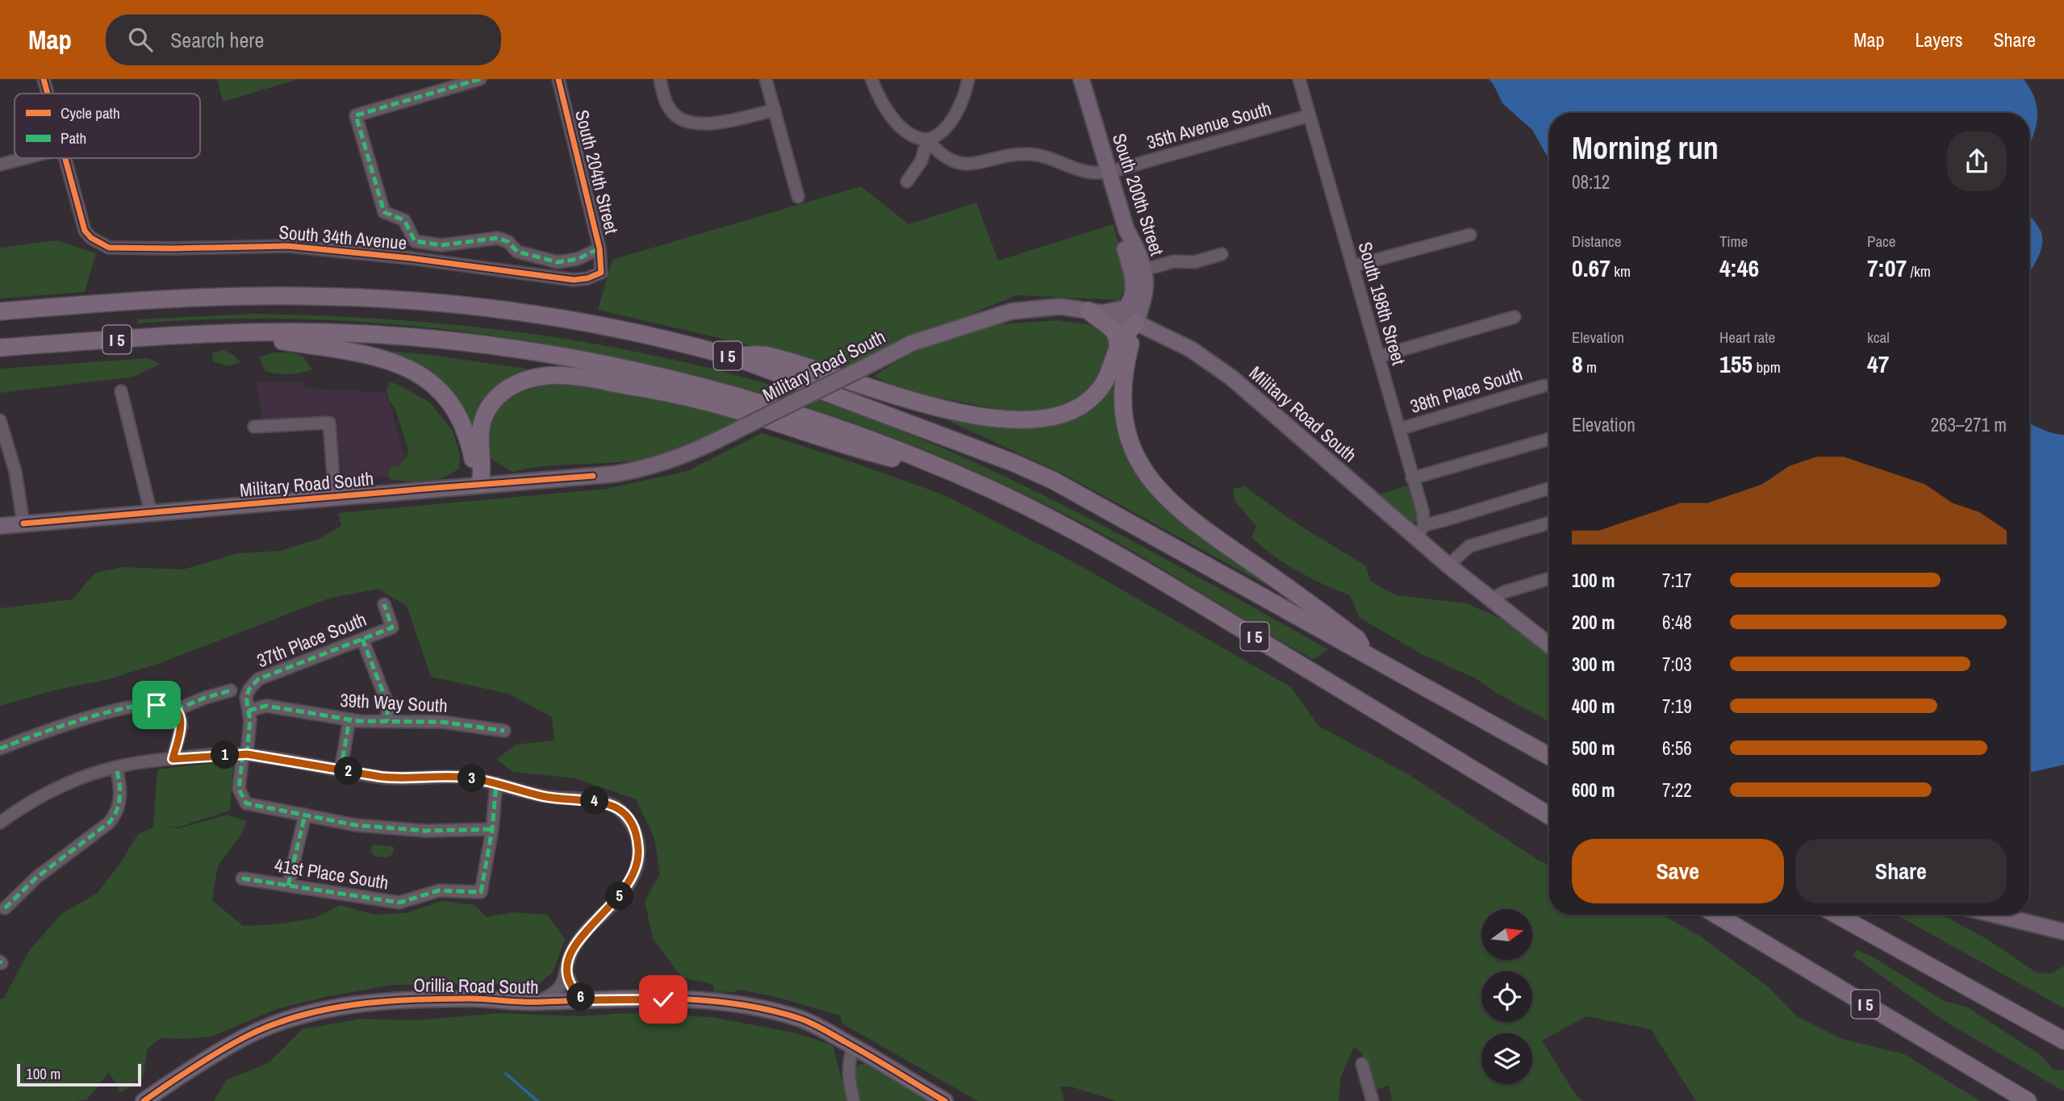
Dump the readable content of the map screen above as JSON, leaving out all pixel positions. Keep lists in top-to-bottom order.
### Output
{
  "streets": {
    "highway": ["I 5"],
    "main road": ["South 200th Street", "Military Road South", "Orillia Road South"],
    "street": [
      "35th Avenue South",
      "South 204th Street",
      "South 34th Avenue",
      "South 198th Street",
      "38th Place South",
      "37th Place South",
      "39th Way South",
      "41st Place South"
    ]
  },
  "crossings": [
    ["35th Avenue South", "South 200th Street"],
    ["35th Avenue South", "South 198th Street"],
    ["South 204th Street", "South 34th Avenue"],
    ["South 200th Street", "Military Road South"],
    ["South 198th Street", "Military Road South"],
    ["South 198th Street", "38th Place South"],
    ["37th Place South", "39th Way South"]
  ],
  "legend": ["Cycle path", "Path"],
  "scale_bar": "100 m",
  "north": "right",
  "page": {
    "header": "Map",
    "search": "Search here",
    "nav": ["Map", "Layers", "Share"],
    "heading": ["Morning run", "08:12"],
    "stats": [
      ["Distance", "0.67 km"],
      ["Time", "4:46"],
      ["Pace", "7:07 /km"],
      ["Elevation", "8 m"],
      ["Heart rate", "155 bpm"],
      ["kcal", "47"]
    ],
    "chart": ["Elevation", "263–271 m"],
    "list": [
      {
        "name": "100 m",
        "note": "7:17"
      },
      {
        "name": "200 m",
        "note": "6:48"
      },
      {
        "name": "300 m",
        "note": "7:03"
      },
      {
        "name": "400 m",
        "note": "7:19"
      },
      {
        "name": "500 m",
        "note": "6:56"
      },
      {
        "name": "600 m",
        "note": "7:22"
      }
    ],
    "pins": [
      "1",
      "2",
      "3",
      "4",
      "5",
      "6"
    ],
    "buttons": ["Save", "Share"],
    "scale": "100 m"
  }
}
